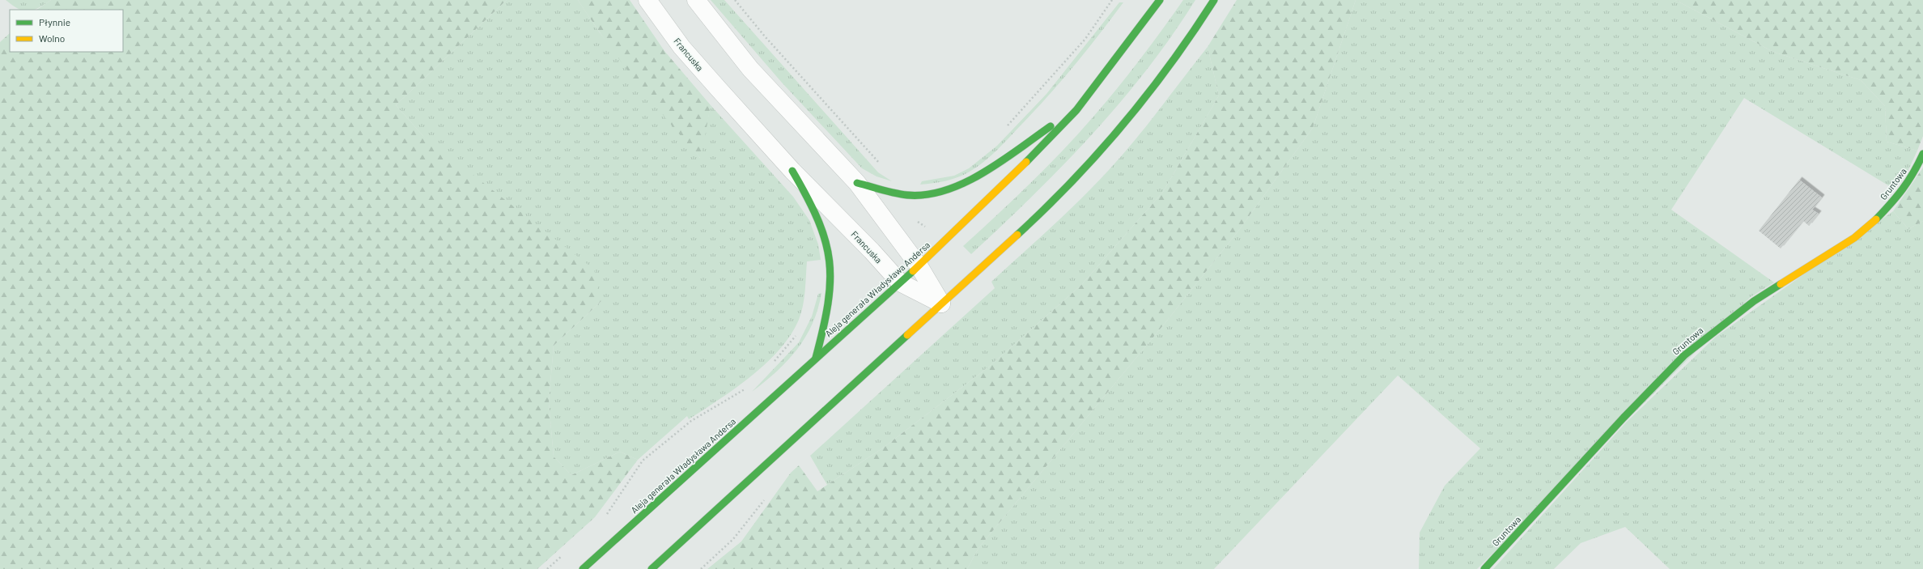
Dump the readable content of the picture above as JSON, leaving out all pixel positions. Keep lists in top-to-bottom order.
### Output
{
  "streets": {
    "main road": ["Gruntowa", "Aleja generała Władysława Andersa"],
    "street": ["Francuska"]
  },
  "crossings": [
    ["Francuska", "Aleja generała Władysława Andersa"]
  ],
  "legend": ["Płynnie", "Wolno"]
}
